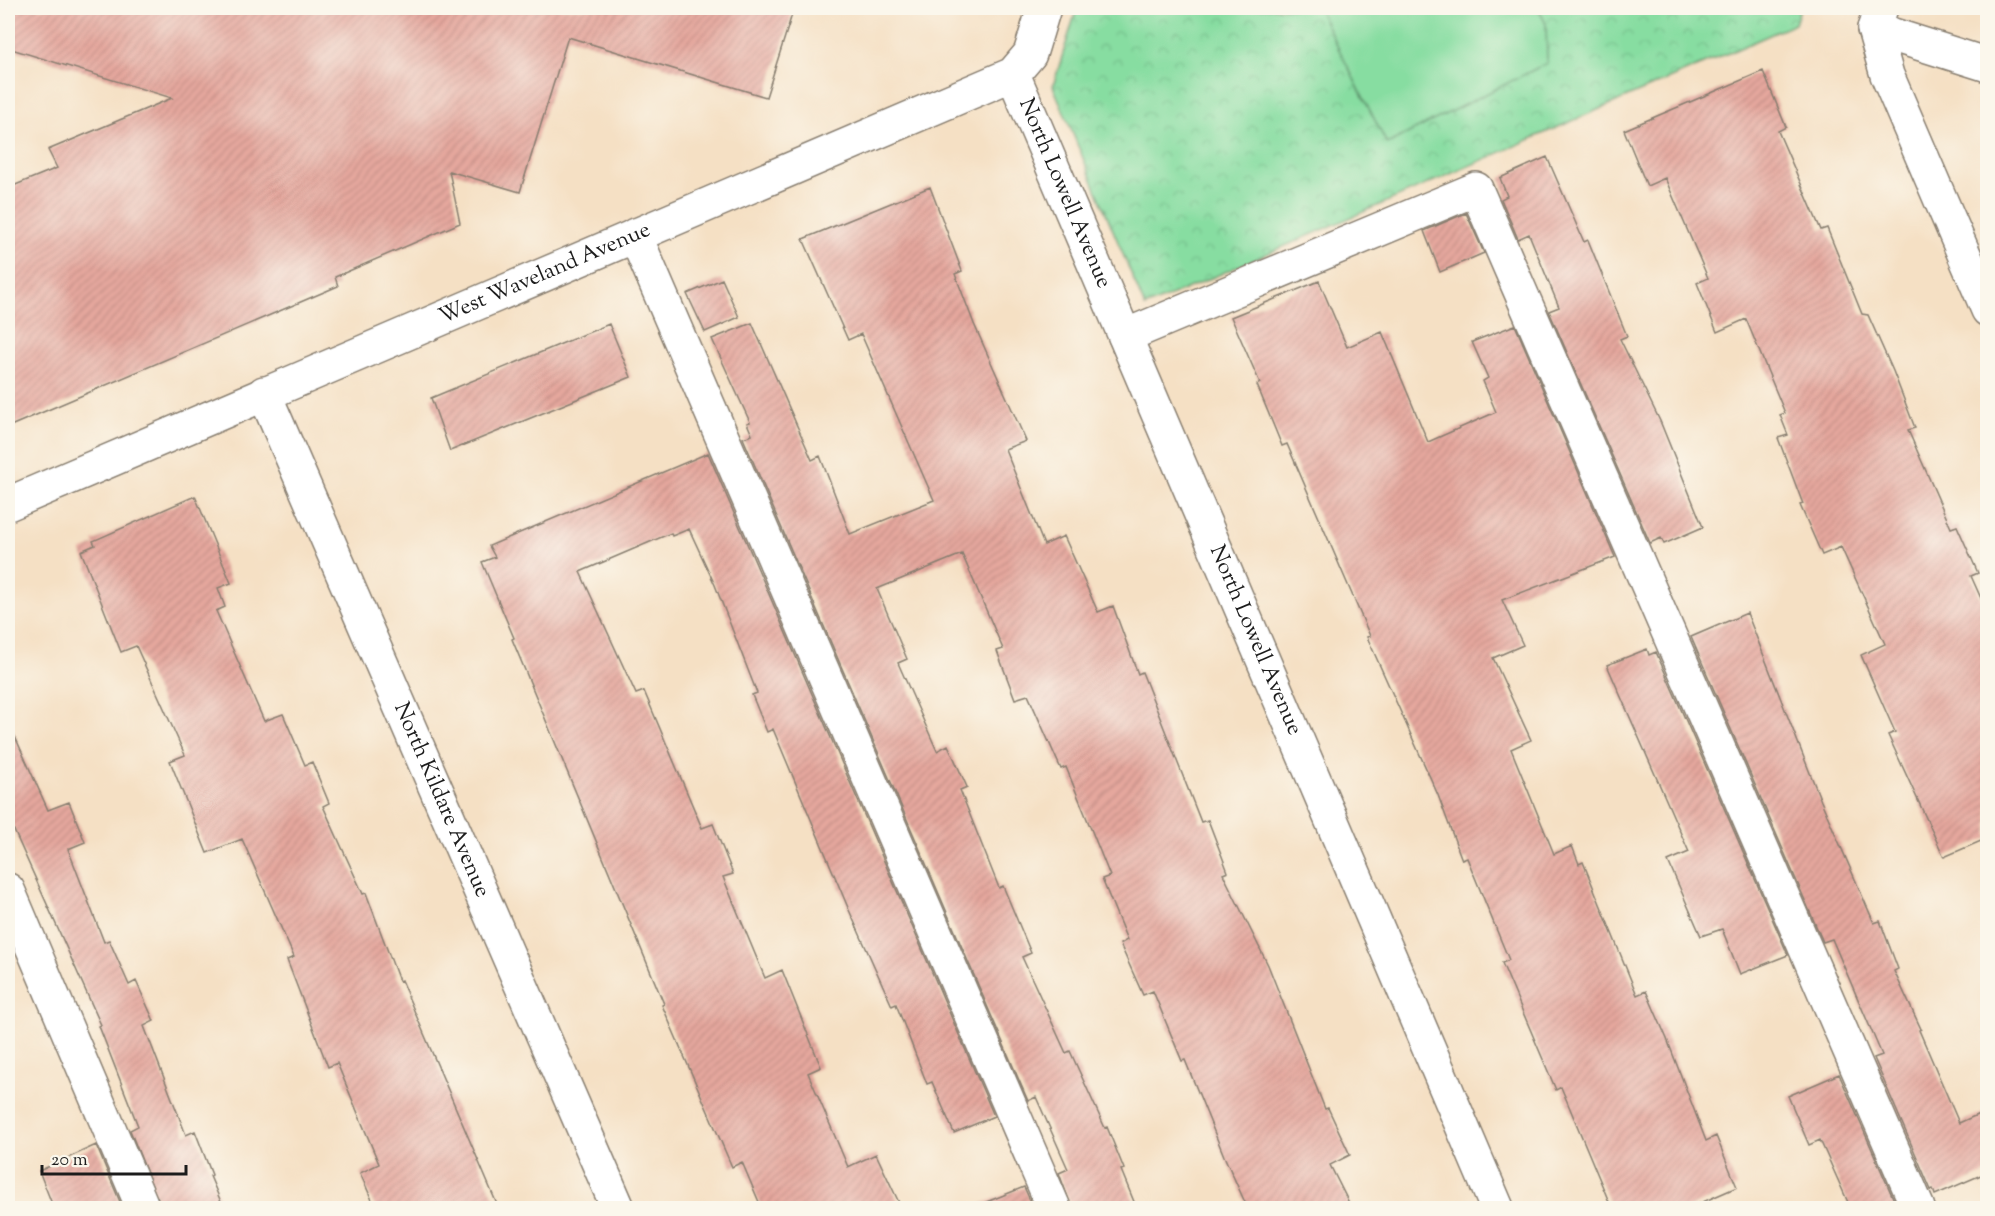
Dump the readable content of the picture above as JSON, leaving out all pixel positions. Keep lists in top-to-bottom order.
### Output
{
  "streets": {
    "street": ["North Lowell Avenue", "West Waveland Avenue", "North Kildare Avenue"]
  },
  "crossings": [
    ["North Lowell Avenue", "West Waveland Avenue"],
    ["West Waveland Avenue", "North Kildare Avenue"]
  ],
  "scale_bar": "20 m"
}
